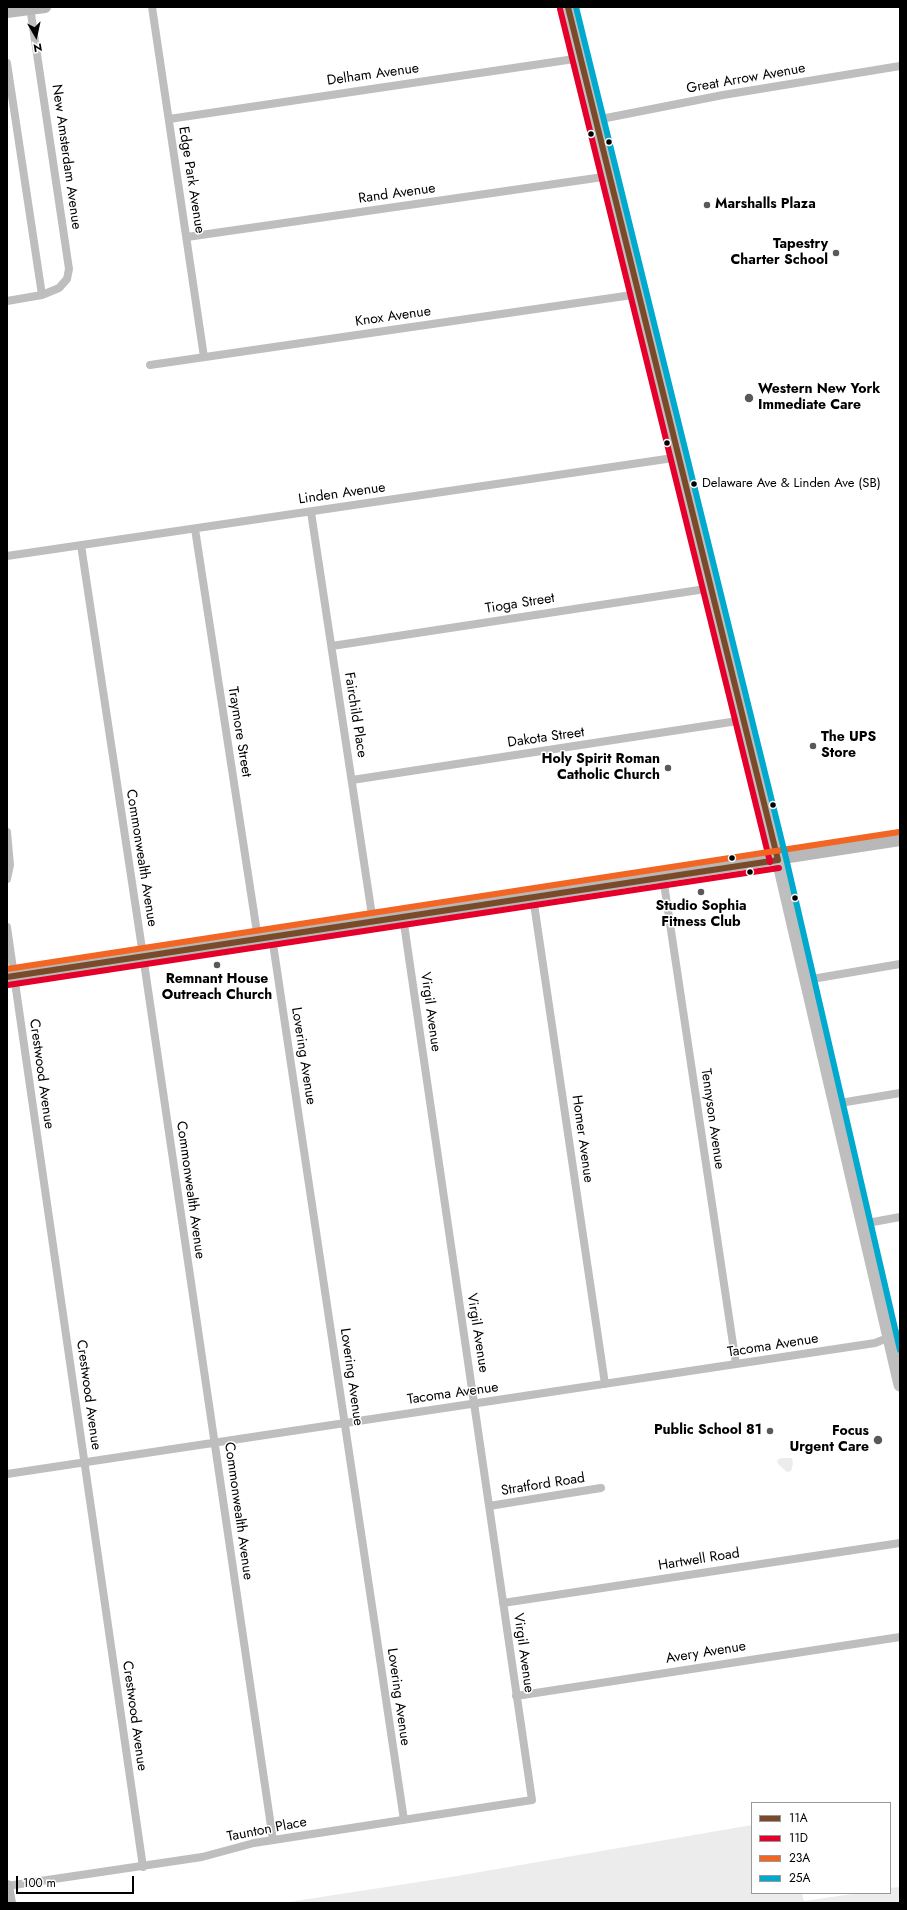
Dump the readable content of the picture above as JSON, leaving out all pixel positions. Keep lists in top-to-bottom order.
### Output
{
  "streets": {
    "street": [
      "Delham Avenue",
      "Great Arrow Avenue",
      "New Amsterdam Avenue",
      "Edge Park Avenue",
      "Rand Avenue",
      "Knox Avenue",
      "Linden Avenue",
      "Tioga Street",
      "Fairchild Place",
      "Traymore Street",
      "Dakota Street",
      "Commonwealth Avenue",
      "Virgil Avenue",
      "Lovering Avenue",
      "Crestwood Avenue",
      "Tennyson Avenue",
      "Homer Avenue",
      "Tacoma Avenue",
      "Stratford Road",
      "Hartwell Road",
      "Avery Avenue",
      "Taunton Place"
    ]
  },
  "crossings": [
    ["Delham Avenue", "Edge Park Avenue"],
    ["Edge Park Avenue", "Rand Avenue"],
    ["Edge Park Avenue", "Knox Avenue"],
    ["Linden Avenue", "Fairchild Place"],
    ["Linden Avenue", "Traymore Street"],
    ["Linden Avenue", "Commonwealth Avenue"],
    ["Tioga Street", "Fairchild Place"],
    ["Fairchild Place", "Dakota Street"],
    ["Commonwealth Avenue", "Tacoma Avenue"],
    ["Commonwealth Avenue", "Taunton Place"],
    ["Virgil Avenue", "Tacoma Avenue"],
    ["Virgil Avenue", "Stratford Road"],
    ["Virgil Avenue", "Hartwell Road"],
    ["Virgil Avenue", "Avery Avenue"],
    ["Virgil Avenue", "Taunton Place"],
    ["Lovering Avenue", "Tacoma Avenue"],
    ["Lovering Avenue", "Taunton Place"],
    ["Crestwood Avenue", "Tacoma Avenue"],
    ["Crestwood Avenue", "Taunton Place"],
    ["Tennyson Avenue", "Tacoma Avenue"],
    ["Homer Avenue", "Tacoma Avenue"]
  ],
  "places": [
    "Marshalls Plaza",
    "Tapestry Charter School",
    "Western New York Immediate Care",
    "Delaware Ave & Linden Ave (SB)",
    "The UPS Store",
    "Holy Spirit Roman Catholic Church",
    "Studio Sophia Fitness Club",
    "Remnant House Outreach Church",
    "Public School 81",
    "Focus Urgent Care"
  ],
  "lines": [
    "transit line 11A",
    "transit line 25A",
    "transit line 11D",
    "transit line 23A"
  ],
  "legend": [
    "11A",
    "11D",
    "23A",
    "25A"
  ],
  "scale_bar": "100 m",
  "north": "bottom"
}
